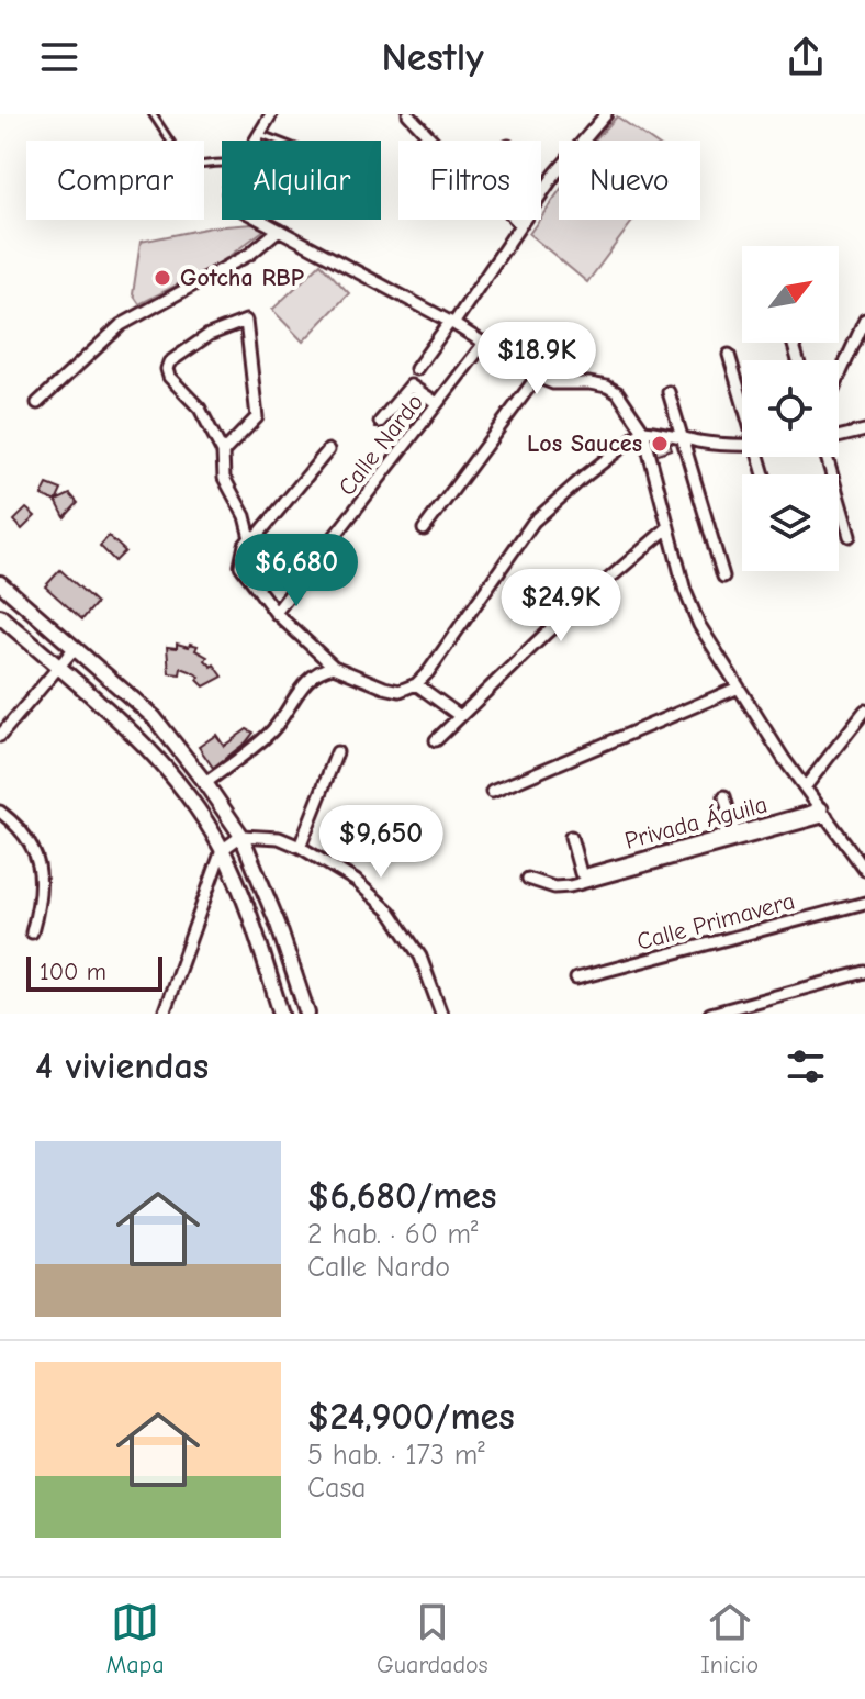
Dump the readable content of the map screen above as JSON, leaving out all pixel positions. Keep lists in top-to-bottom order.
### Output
{
  "streets": {
    "street": ["Calle Nardo", "Privada Águila", "Calle Primavera"]
  },
  "places": ["Gotcha RBP", "Los Sauces"],
  "scale_bar": "100 m",
  "north": "top right",
  "page": {
    "header": "Nestly",
    "chip": [
      "Comprar",
      "Alquilar",
      "Filtros",
      "Nuevo"
    ],
    "price": [
      "$18.9K",
      "$6,680",
      "$24.9K",
      "$9,650"
    ],
    "scale": "100 m",
    "heading": "4 viviendas",
    "list": [
      {
        "name": "$6,680/mes",
        "note": "2 hab. · 60 m² · Calle Nardo"
      },
      {
        "name": "$24,900/mes",
        "note": "5 hab. · 173 m² · Casa"
      }
    ],
    "tabs": ["Mapa", "Guardados", "Inicio"]
  }
}
